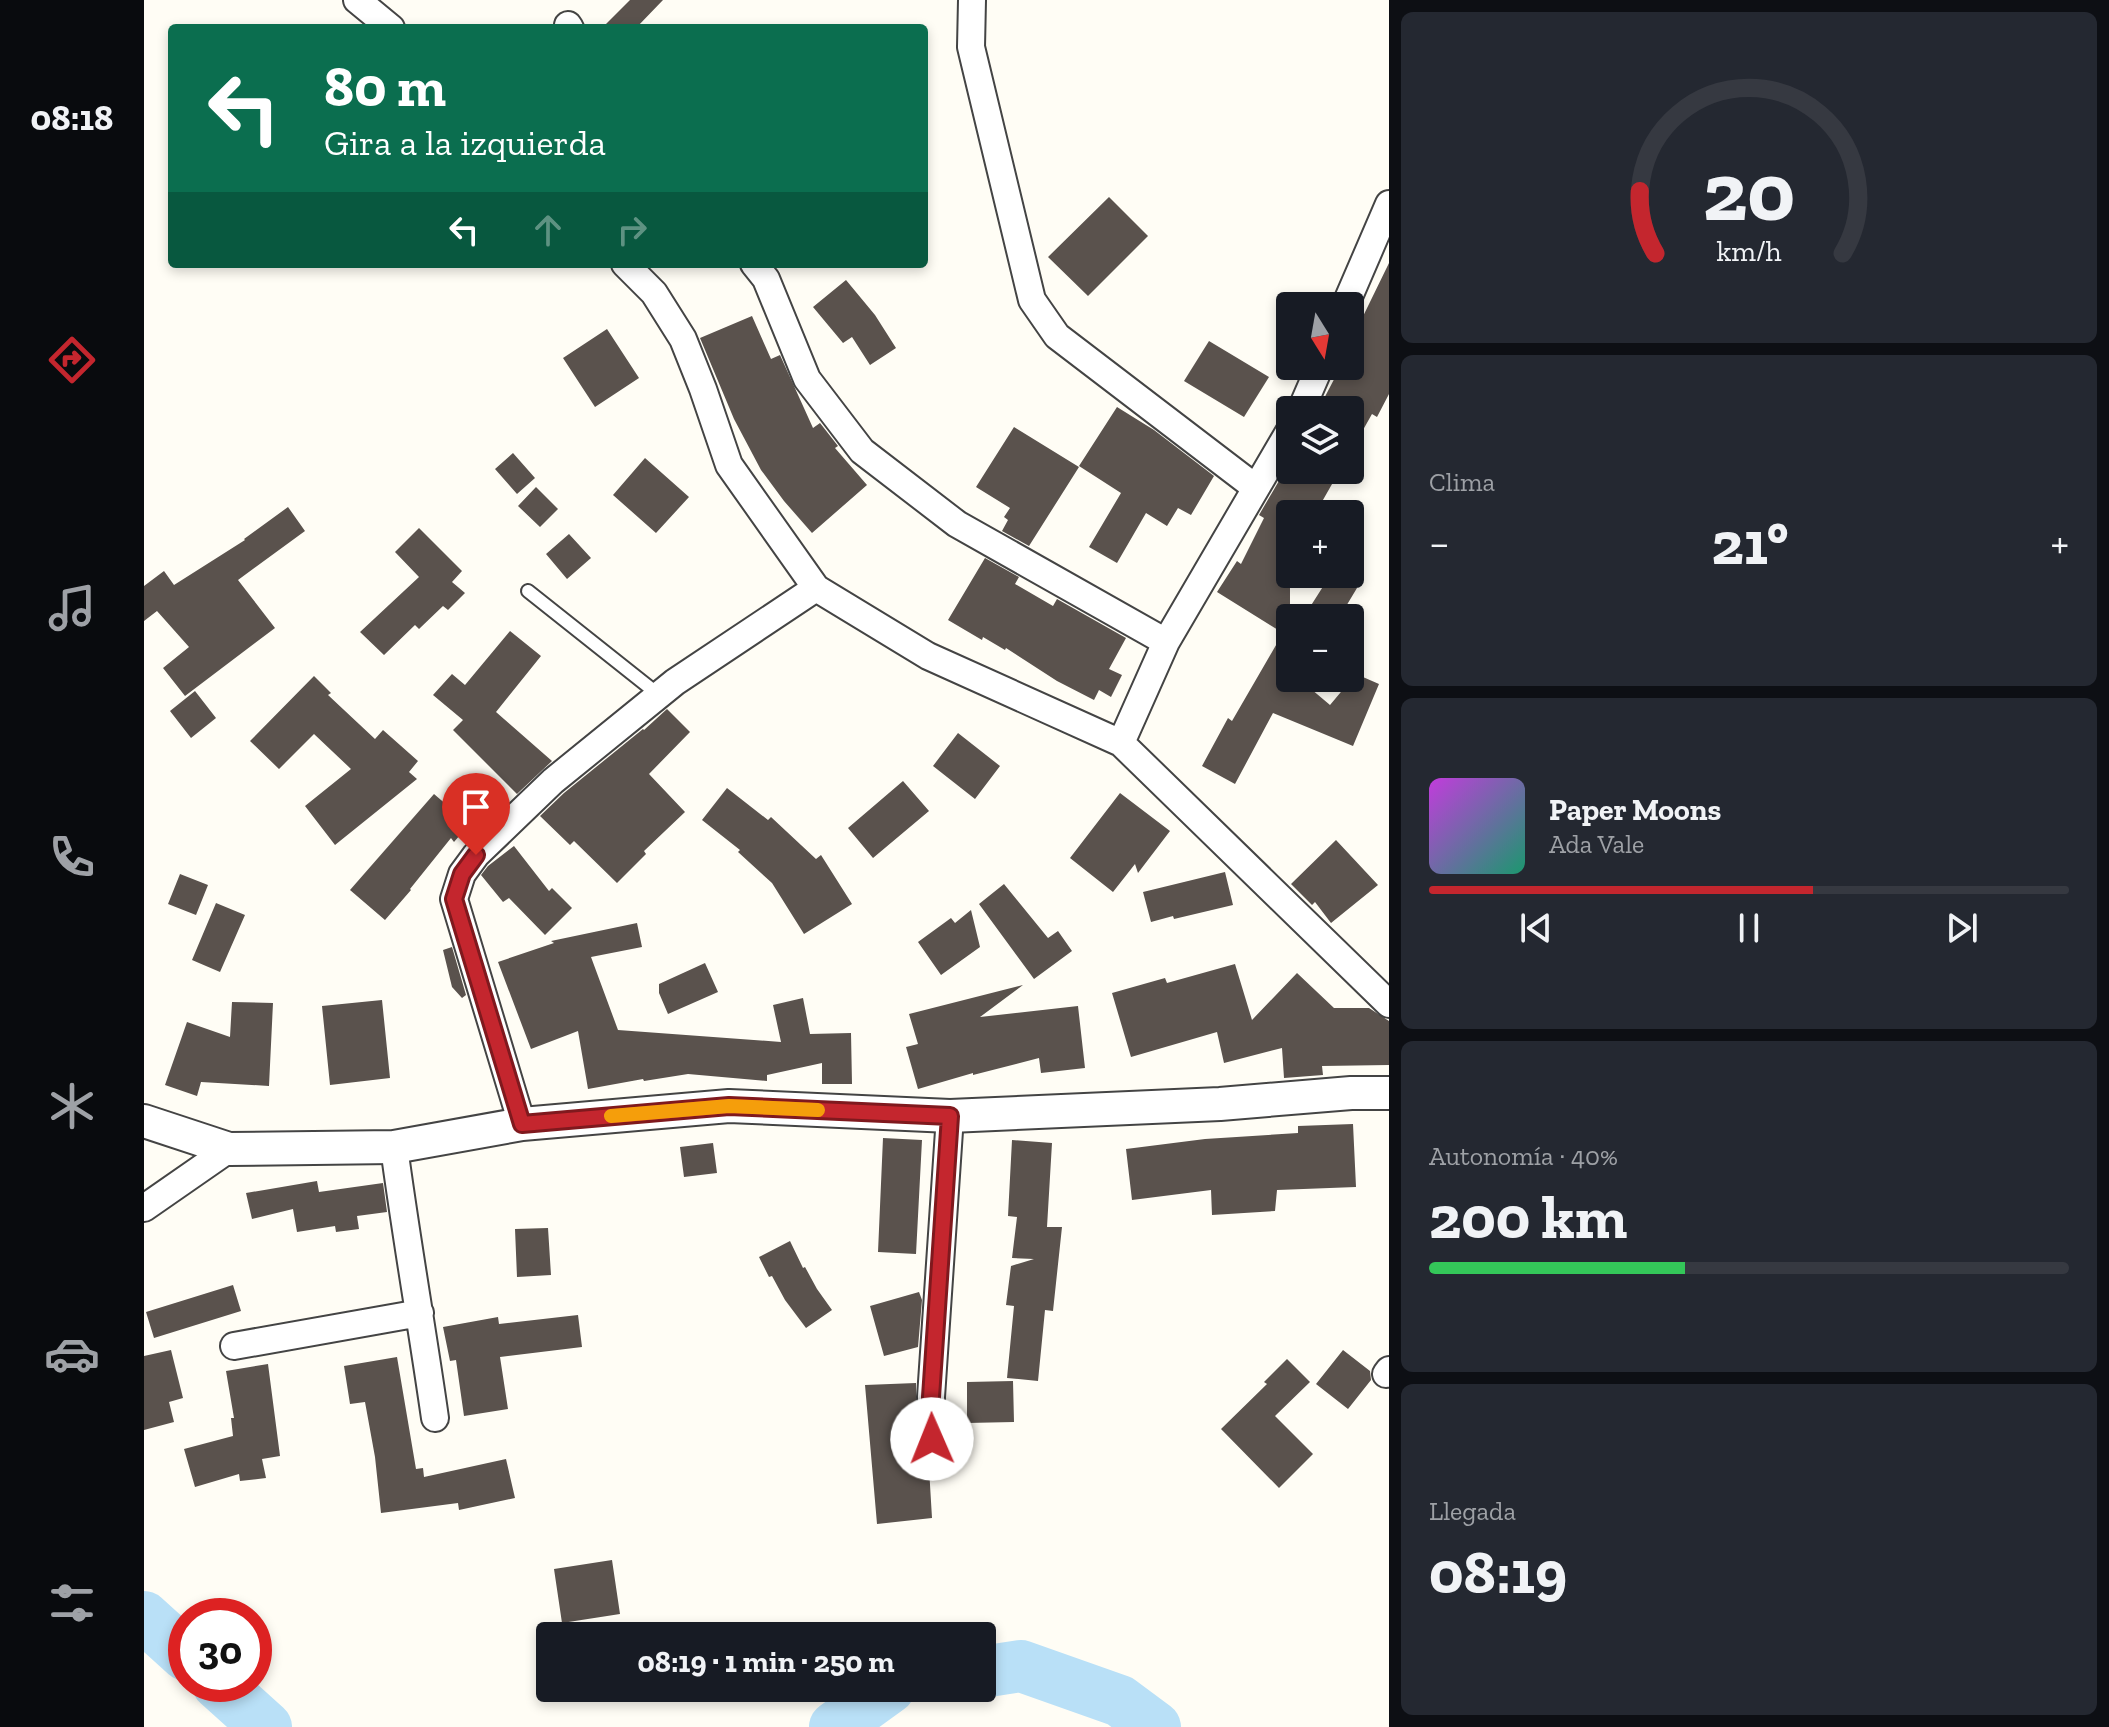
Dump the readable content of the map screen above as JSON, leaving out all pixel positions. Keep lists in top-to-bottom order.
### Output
{
  "north": "bottom",
  "page": {
    "tabs": "08:18",
    "turn": ["80 m", "Gira a la izquierda"],
    "map_buttons": ["+", "−"],
    "tile": [
      "Clima",
      ["Autonomía · 40%", "200 km"],
      ["Llegada", "08:19"]
    ],
    "heat": ["−", "21°", "+"],
    "song": ["Paper Moons", "Ada Vale"],
    "limit": "30",
    "trip": "08:19 · 1 min · 250 m",
    "gauge": ["20", "km/h"]
  }
}
